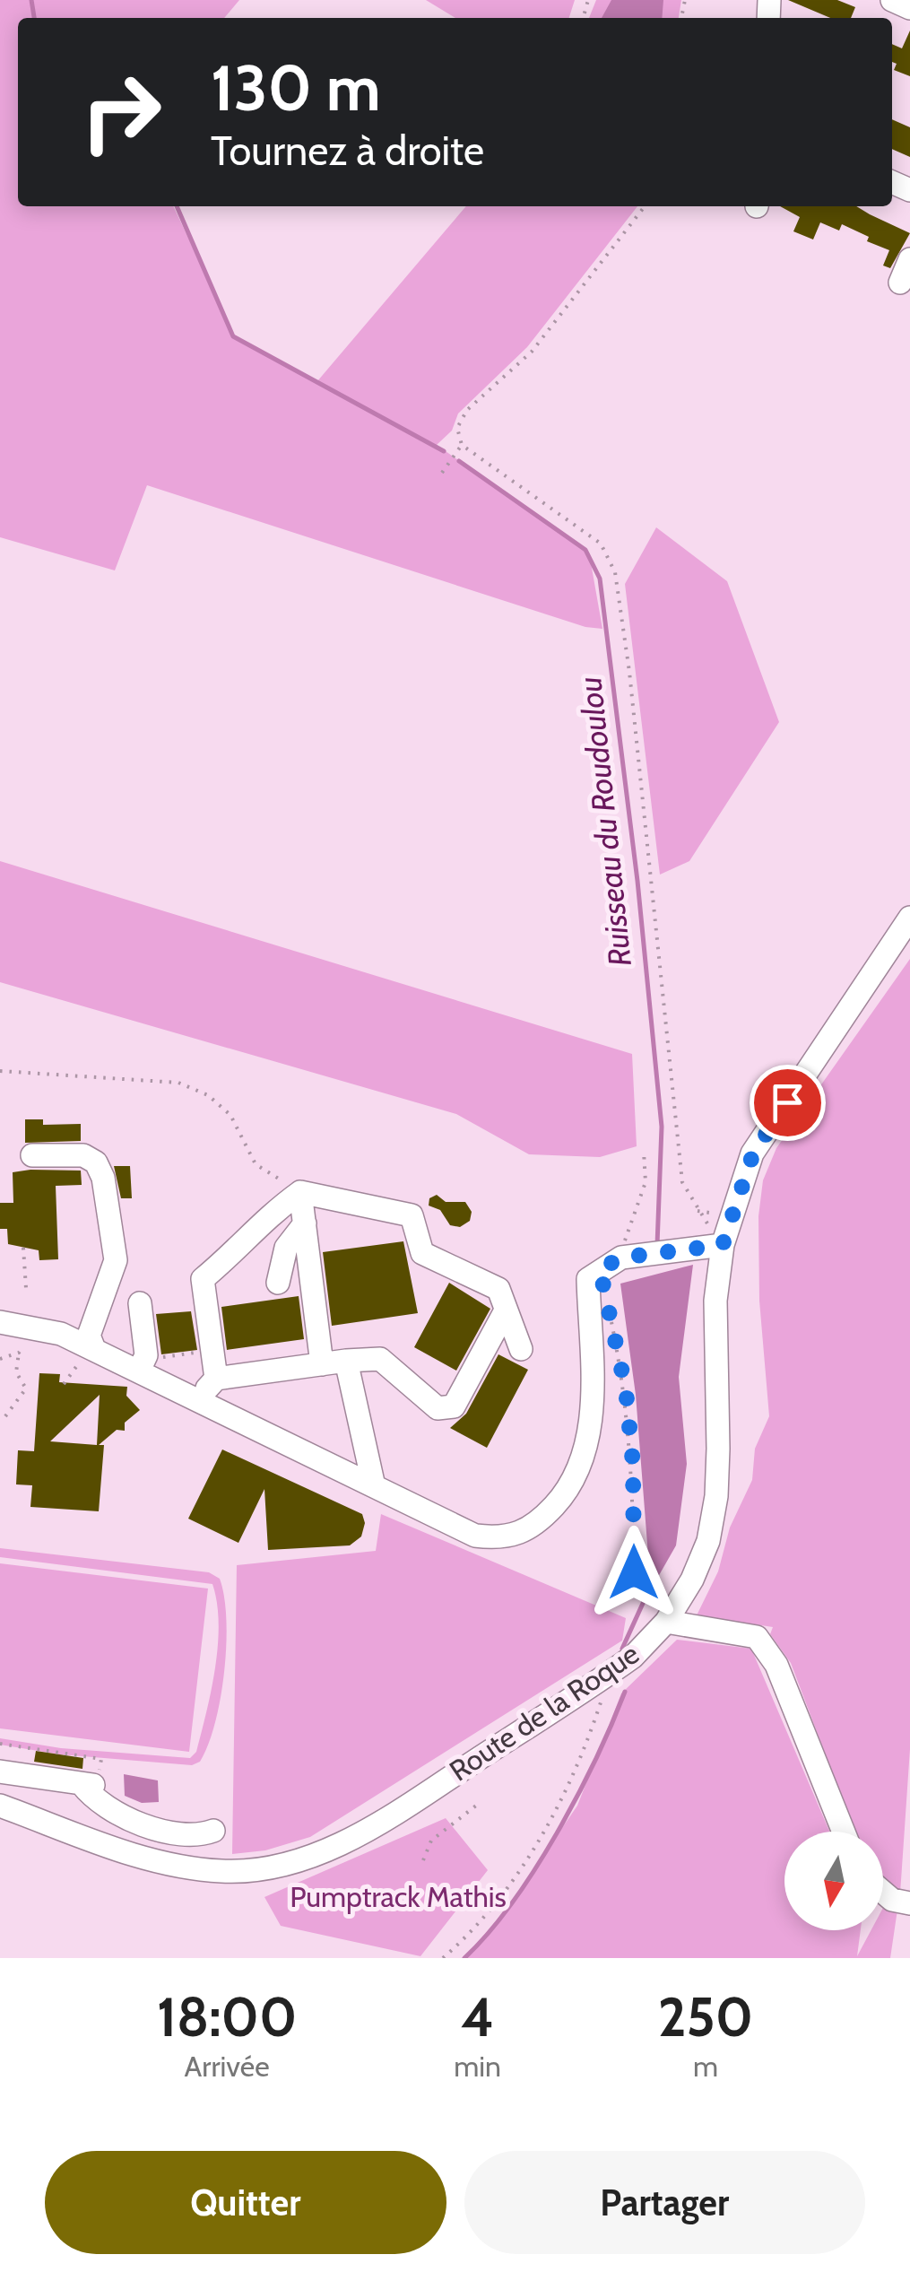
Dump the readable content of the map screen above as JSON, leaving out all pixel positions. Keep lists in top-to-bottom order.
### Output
{
  "streets": {
    "street": ["Route de la Roque"]
  },
  "water": ["Ruisseau du Roudoulou"],
  "parks": ["Pumptrack Mathis"],
  "north": "bottom",
  "page": {
    "turn": ["130 m", "Tournez à droite"],
    "eta": [
      "18:00",
      "Arrivée",
      "4",
      "min",
      "250",
      "m"
    ],
    "buttons": ["Quitter", "Partager"]
  }
}
